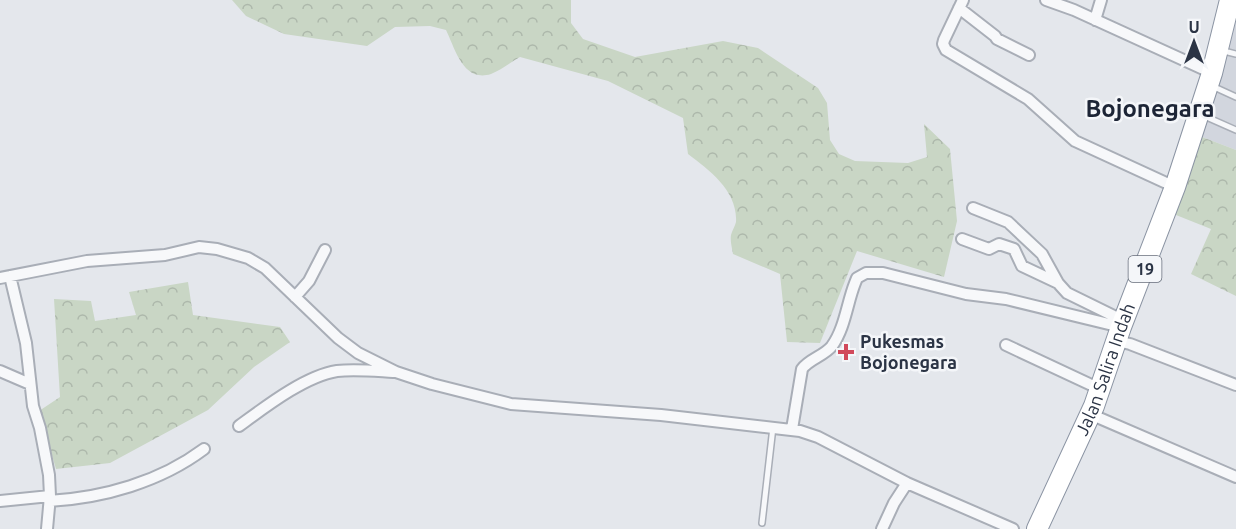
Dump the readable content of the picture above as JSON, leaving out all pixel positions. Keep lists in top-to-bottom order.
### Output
{
  "streets": {
    "highway": ["19", "Jalan Salira Indah"]
  },
  "districts": ["Bojonegara"],
  "places": {
    "health": ["Pukesmas Bojonegara"]
  },
  "north": "top"
}
